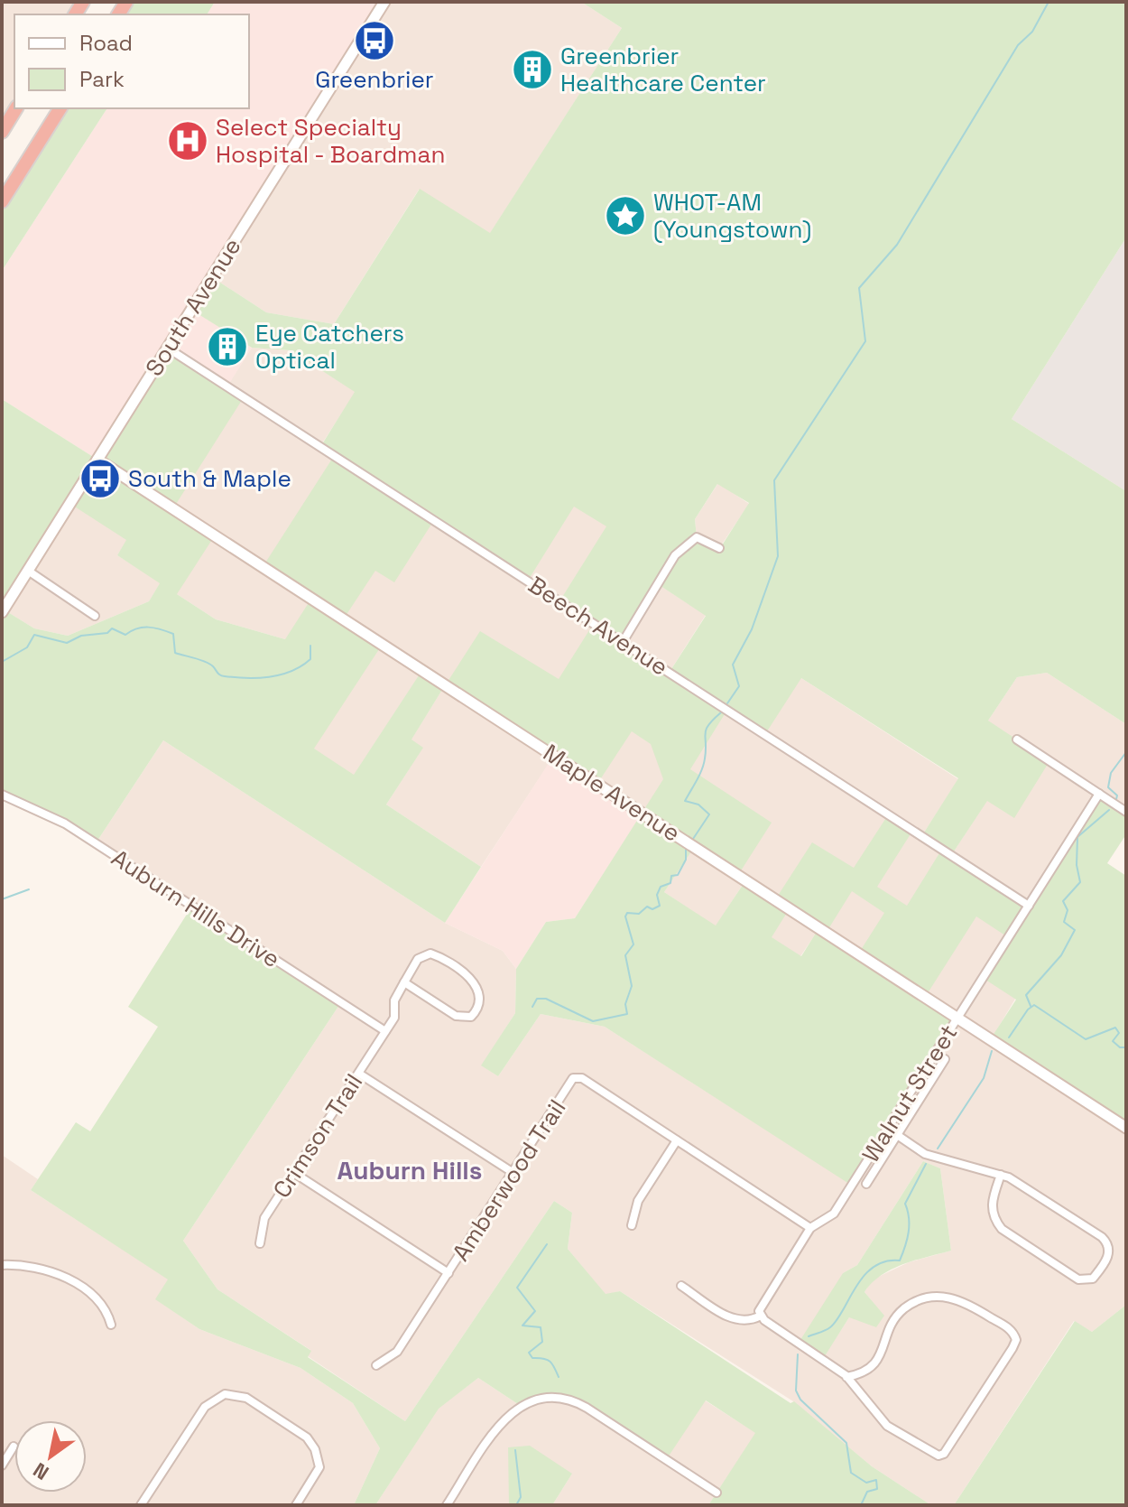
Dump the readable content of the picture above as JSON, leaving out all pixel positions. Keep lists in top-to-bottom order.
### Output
{
  "streets": {
    "street": [
      "South Avenue",
      "Beech Avenue",
      "Maple Avenue",
      "Auburn Hills Drive",
      "Walnut Street",
      "Crimson Trail",
      "Amberwood Trail"
    ]
  },
  "crossings": [
    ["South Avenue", "Beech Avenue"],
    ["South Avenue", "Maple Avenue"],
    ["Beech Avenue", "Walnut Street"],
    ["Maple Avenue", "Walnut Street"],
    ["Auburn Hills Drive", "Crimson Trail"],
    ["Walnut Street", "Amberwood Trail"]
  ],
  "districts": ["Auburn Hills"],
  "places": {
    "bus stop": ["Greenbrier", "South & Maple"],
    "building": ["Greenbrier Healthcare Center", "Eye Catchers Optical"],
    "hospital": ["Select Specialty Hospital - Boardman"],
    "place": ["WHOT-AM (Youngstown)"]
  },
  "legend": ["Road", "Park"],
  "north": "bottom left"
}
